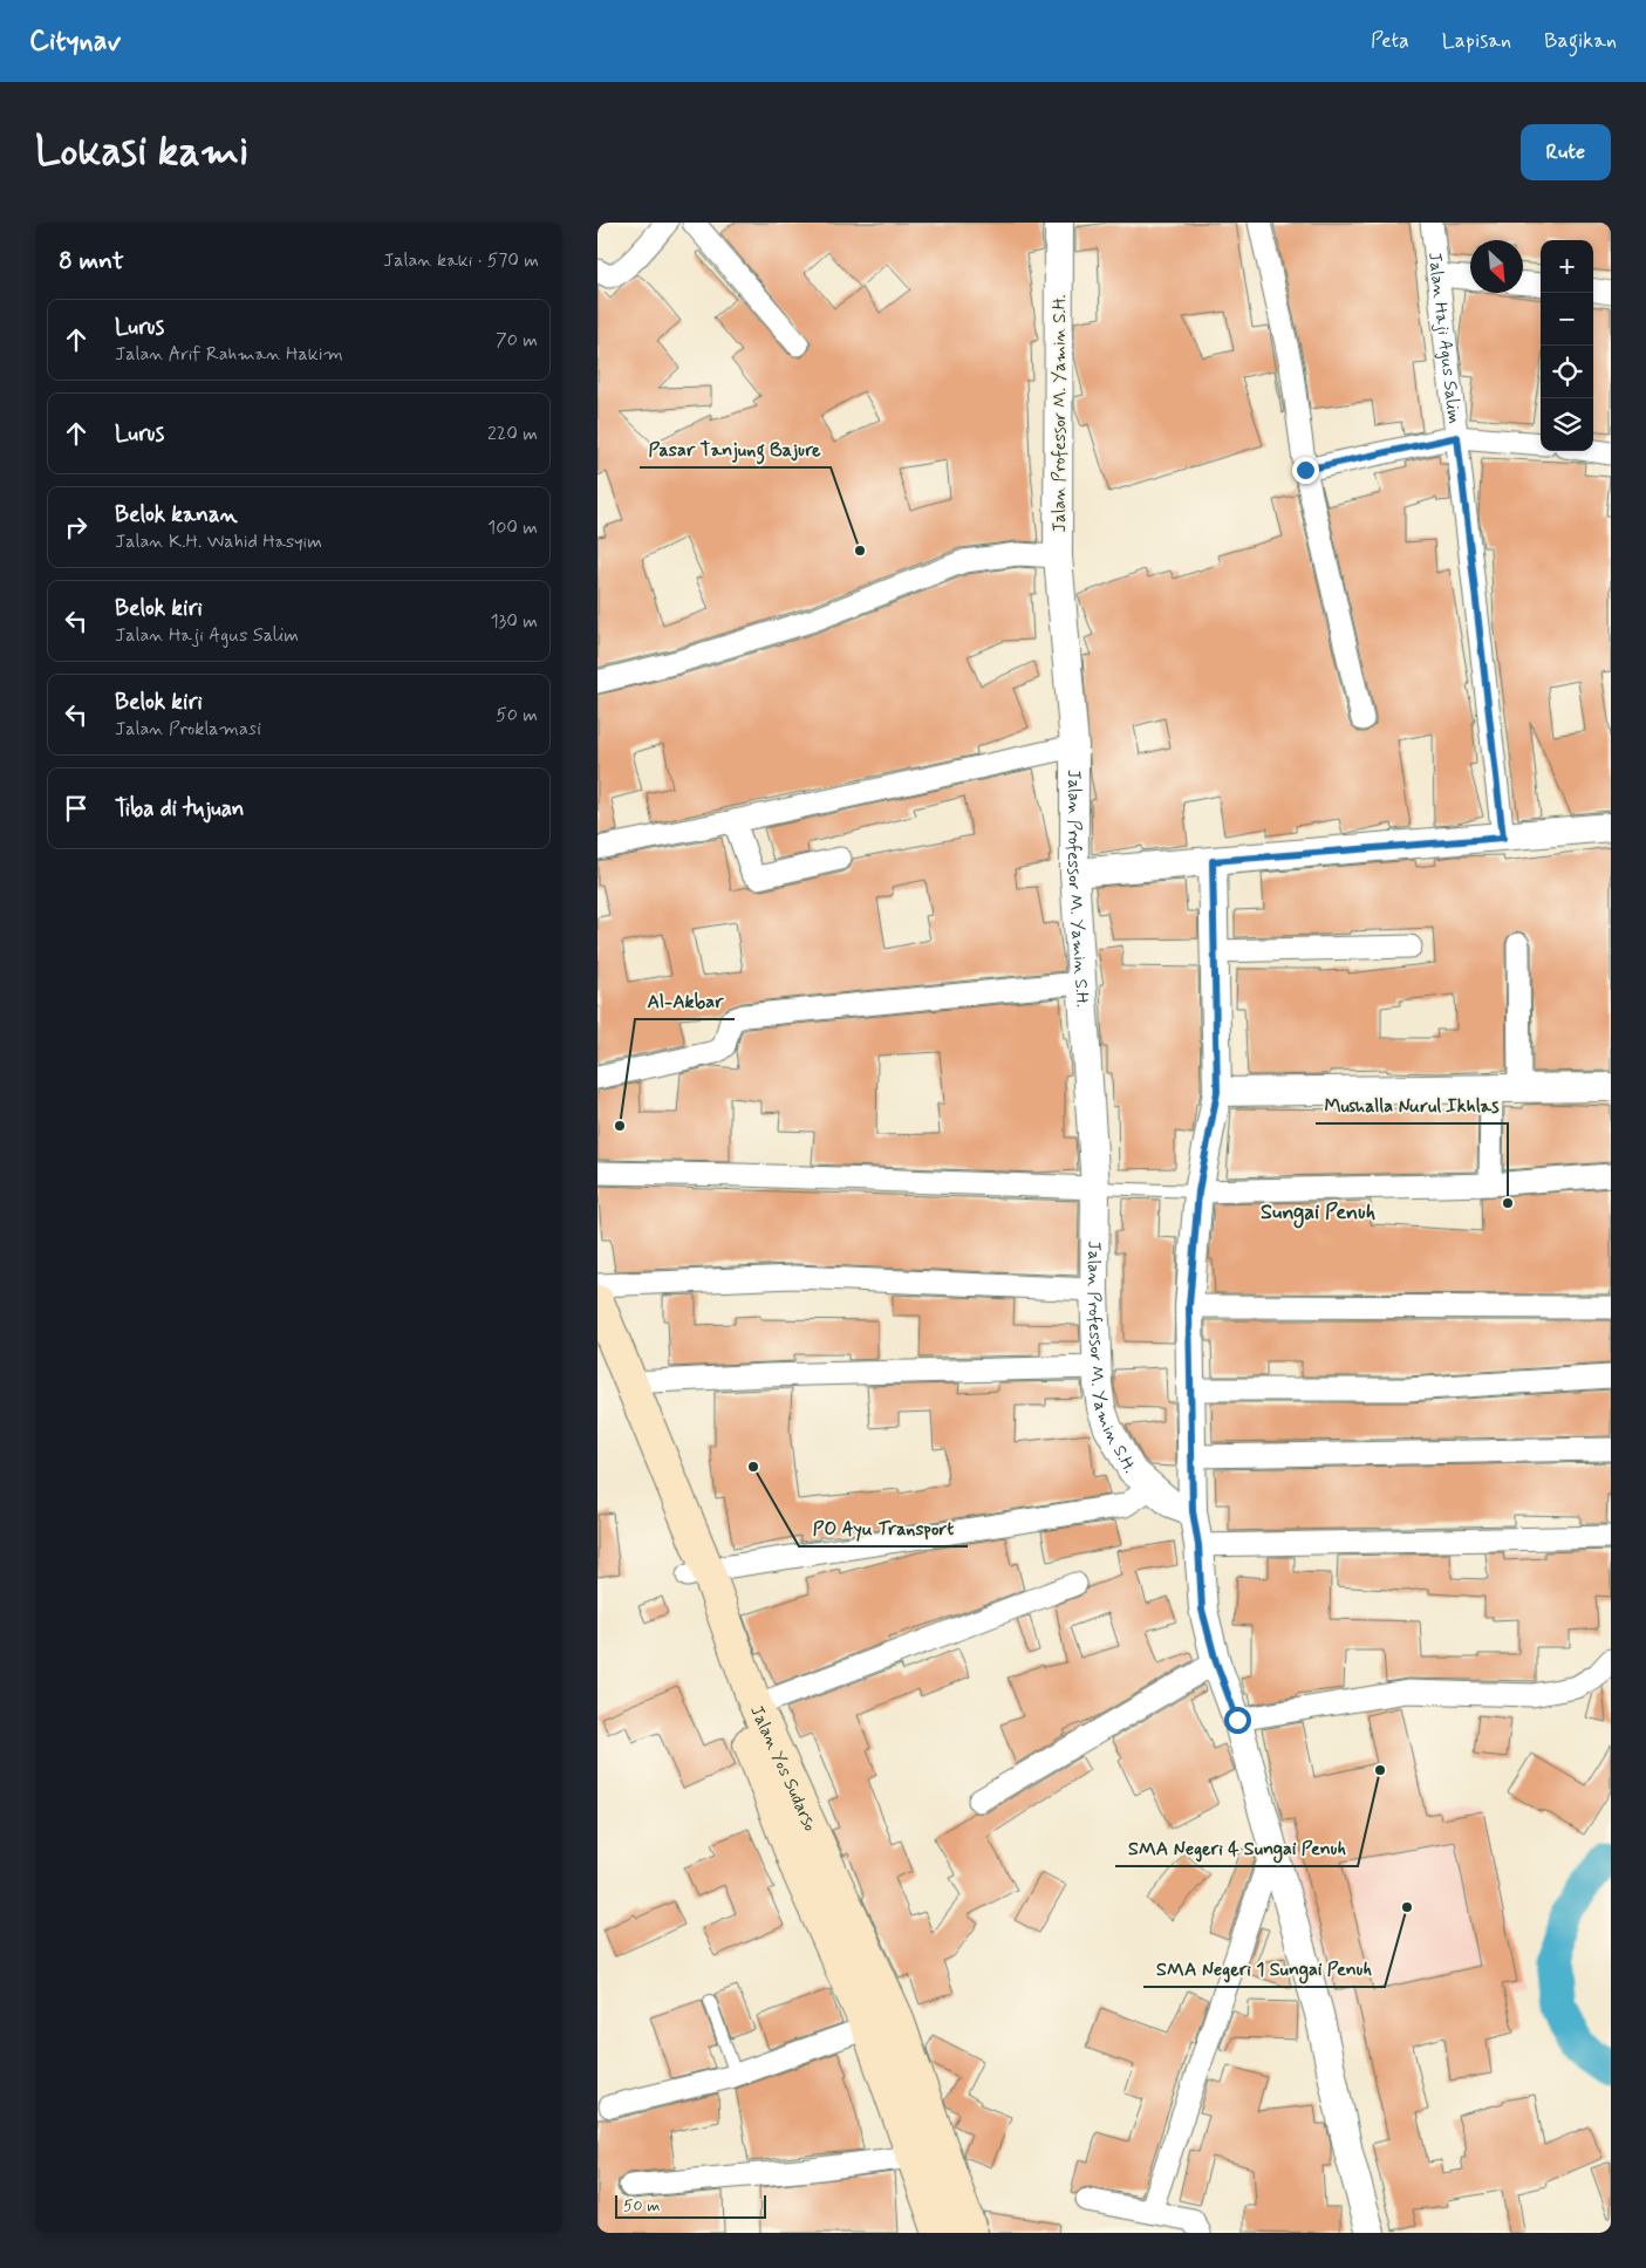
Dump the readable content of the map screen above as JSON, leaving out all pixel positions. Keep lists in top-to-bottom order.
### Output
{
  "streets": {
    "main road": ["Jalan Yos Sudarso"],
    "street": ["Jalan Haji Agus Salim", "Jalan Professor M. Yamin S.H."]
  },
  "districts": ["Sungai Penuh"],
  "places": [
    "Pasar Tanjung Bajure",
    "Al-Akbar",
    "Mushalla Nurul Ikhlas",
    "PO Ayu Transport",
    "SMA Negeri 4 Sungai Penuh",
    "SMA Negeri 1 Sungai Penuh"
  ],
  "scale_bar": "50 m",
  "north": "bottom right",
  "page": {
    "header": "Citynav",
    "nav": ["Peta", "Lapisan", "Bagikan"],
    "buttons": "Rute",
    "title": "Lokasi kami",
    "heading": ["8 mnt", "Jalan kaki · 570 m"],
    "map_buttons": ["+", "−"],
    "list": [
      ["Lurus", "Jalan Arif Rahman Hakim", "70 m"],
      ["Lurus", "220 m"],
      ["Belok kanan", "Jalan K.H. Wahid Hasyim", "100 m"],
      ["Belok kiri", "Jalan Haji Agus Salim", "130 m"],
      ["Belok kiri", "Jalan Proklamasi", "50 m"],
      "Tiba di tujuan"
    ],
    "scale": "50 m"
  }
}
